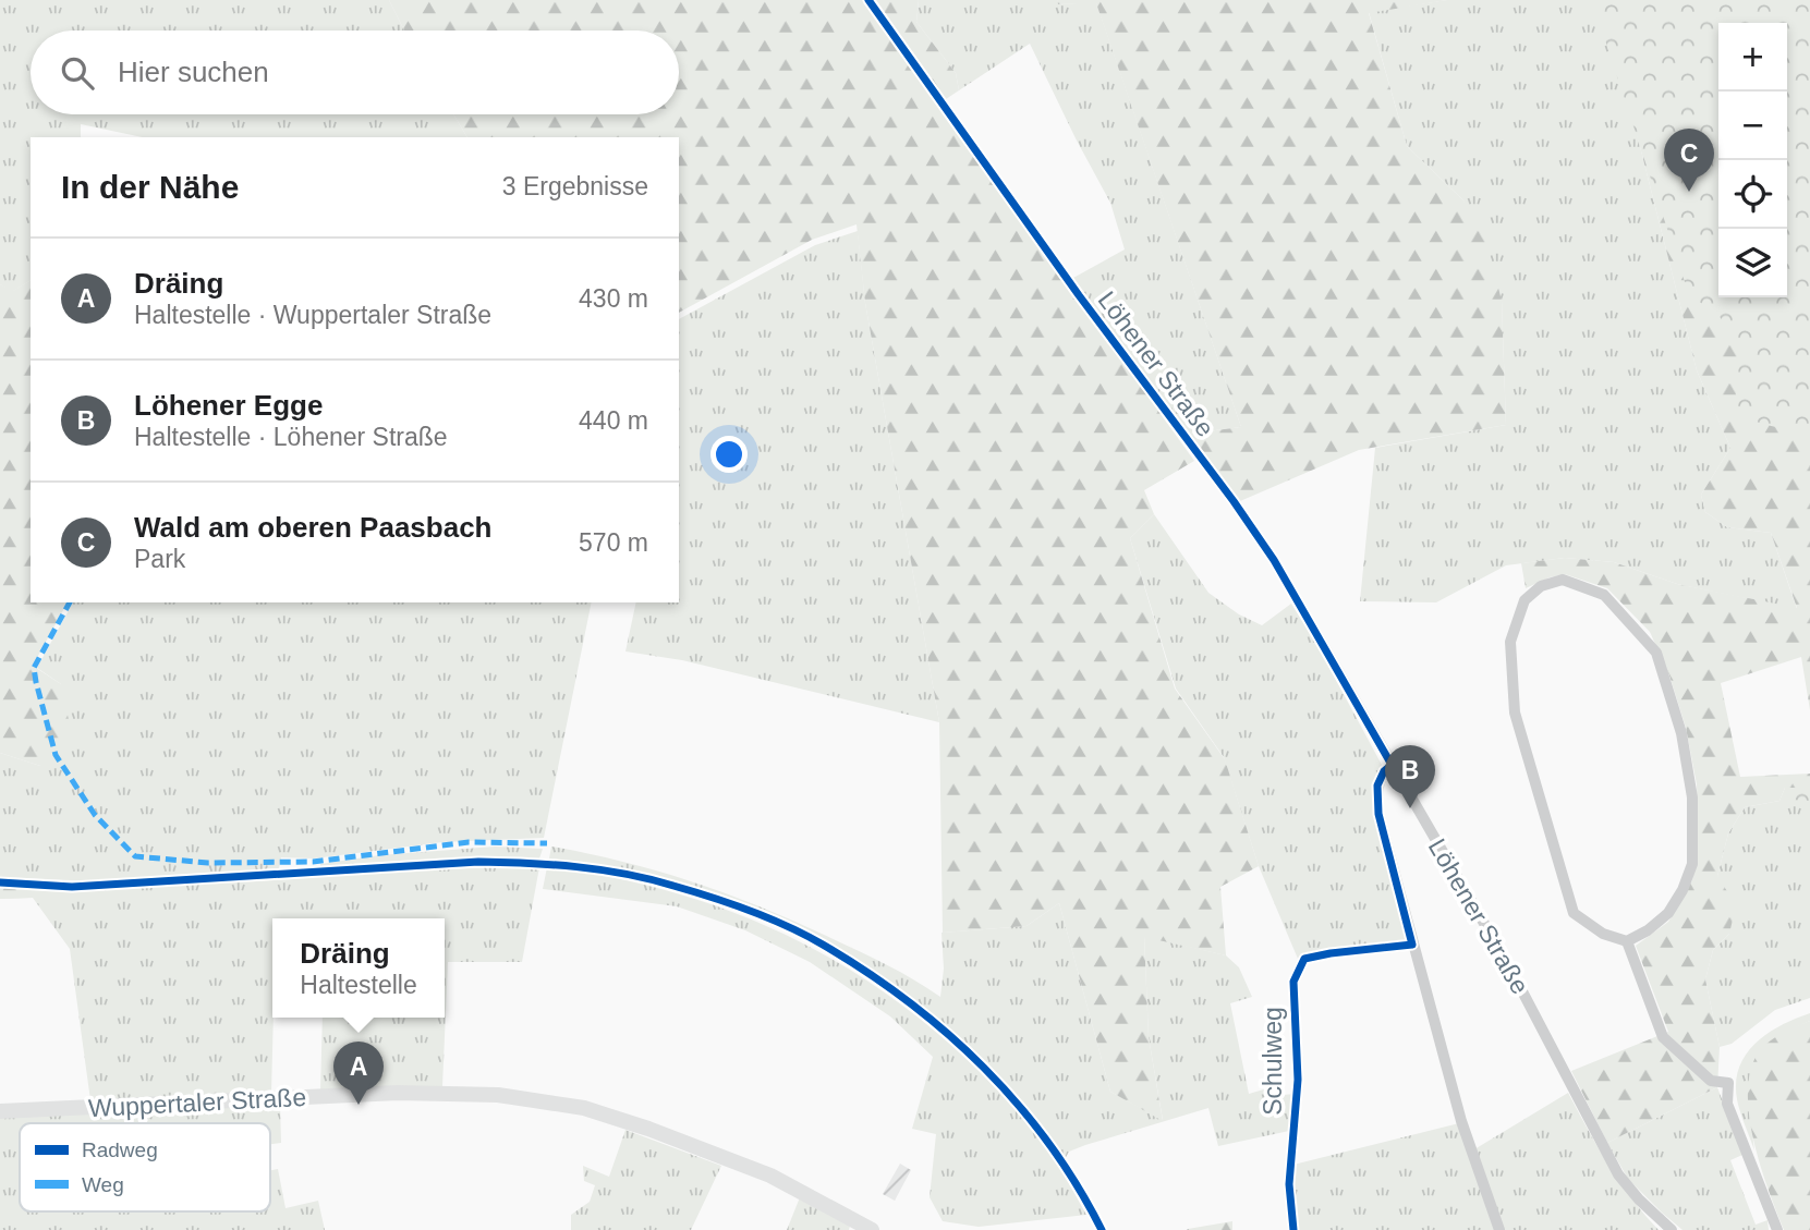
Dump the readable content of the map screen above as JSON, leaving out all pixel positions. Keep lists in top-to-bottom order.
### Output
{
  "streets": {
    "main road": ["Wuppertaler Straße"],
    "street": ["Löhener Straße", "Schulweg"]
  },
  "legend": ["Radweg", "Weg"],
  "page": {
    "map_buttons": ["+", "−"],
    "search": "Hier suchen",
    "pins": ["C", "B", "A"],
    "heading": ["In der Nähe", "3 Ergebnisse"],
    "list": [
      {
        "mark": "A",
        "name": "Dräing",
        "note": "Haltestelle · Wuppertaler Straße",
        "value": "430 m"
      },
      {
        "mark": "B",
        "name": "Löhener Egge",
        "note": "Haltestelle · Löhener Straße",
        "value": "440 m"
      },
      {
        "mark": "C",
        "name": "Wald am oberen Paasbach",
        "note": "Park",
        "value": "570 m"
      }
    ],
    "popup": ["Dräing", "Haltestelle"]
  }
}
